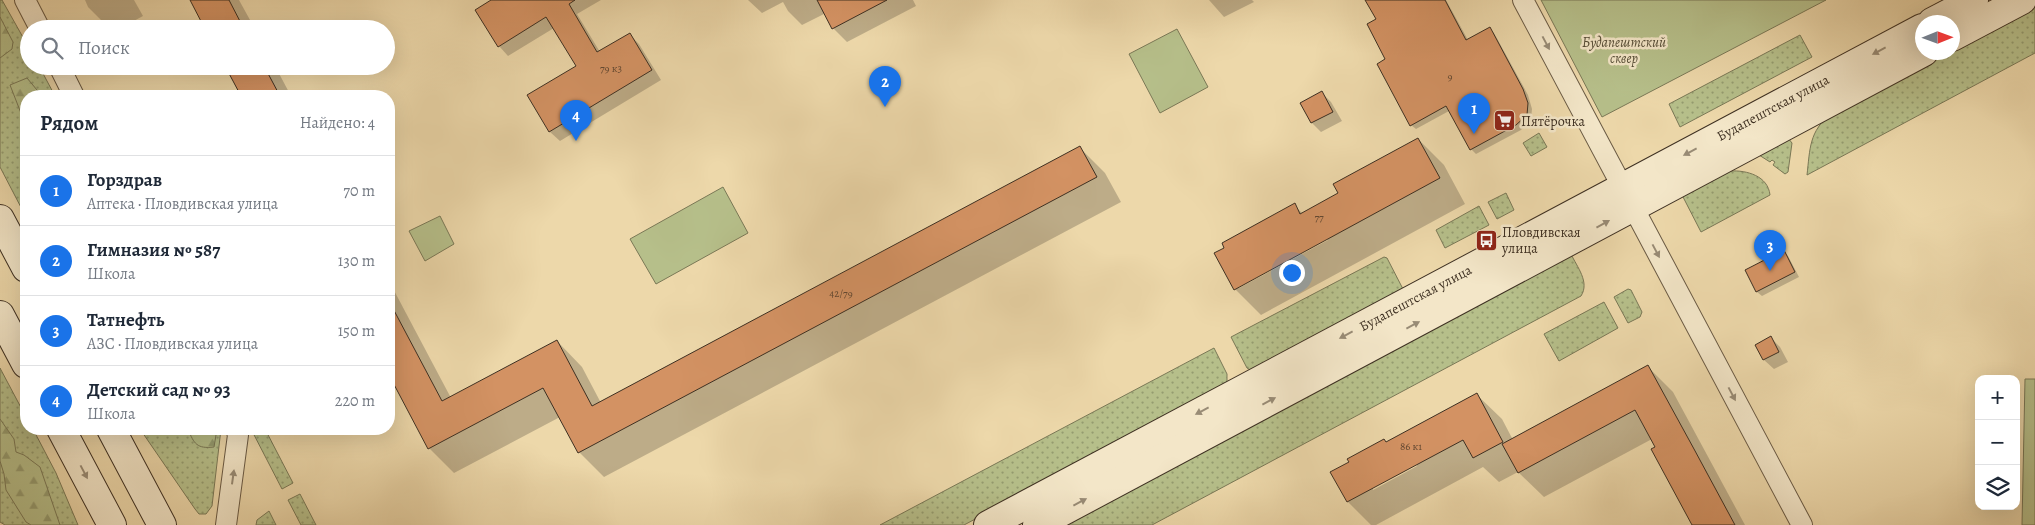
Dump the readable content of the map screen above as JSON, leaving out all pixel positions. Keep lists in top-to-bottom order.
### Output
{
  "streets": {
    "street": ["Будапештская улица"]
  },
  "parks": ["Будапештский сквер"],
  "places": {
    "supermarket": ["Пятёрочка"],
    "bus stop": ["Пловдивская улица"]
  },
  "house_numbers": [
    "79 к3",
    "9",
    "77",
    "42/79",
    "86 к1"
  ],
  "north": "right",
  "page": {
    "search": "Поиск",
    "pins": [
      "2",
      "1",
      "4",
      "3"
    ],
    "heading": ["Рядом", "Найдено: 4"],
    "list": [
      {
        "mark": "1",
        "name": "Горздрав",
        "note": "Аптека · Пловдивская улица",
        "value": "70 m"
      },
      {
        "mark": "2",
        "name": "Гимназия № 587",
        "note": "Школа",
        "value": "130 m"
      },
      {
        "mark": "3",
        "name": "Татнефть",
        "note": "АЗС · Пловдивская улица",
        "value": "150 m"
      },
      {
        "mark": "4",
        "name": "Детский сад № 93",
        "note": "Школа",
        "value": "220 m"
      }
    ],
    "map_buttons": ["+", "−"]
  }
}
